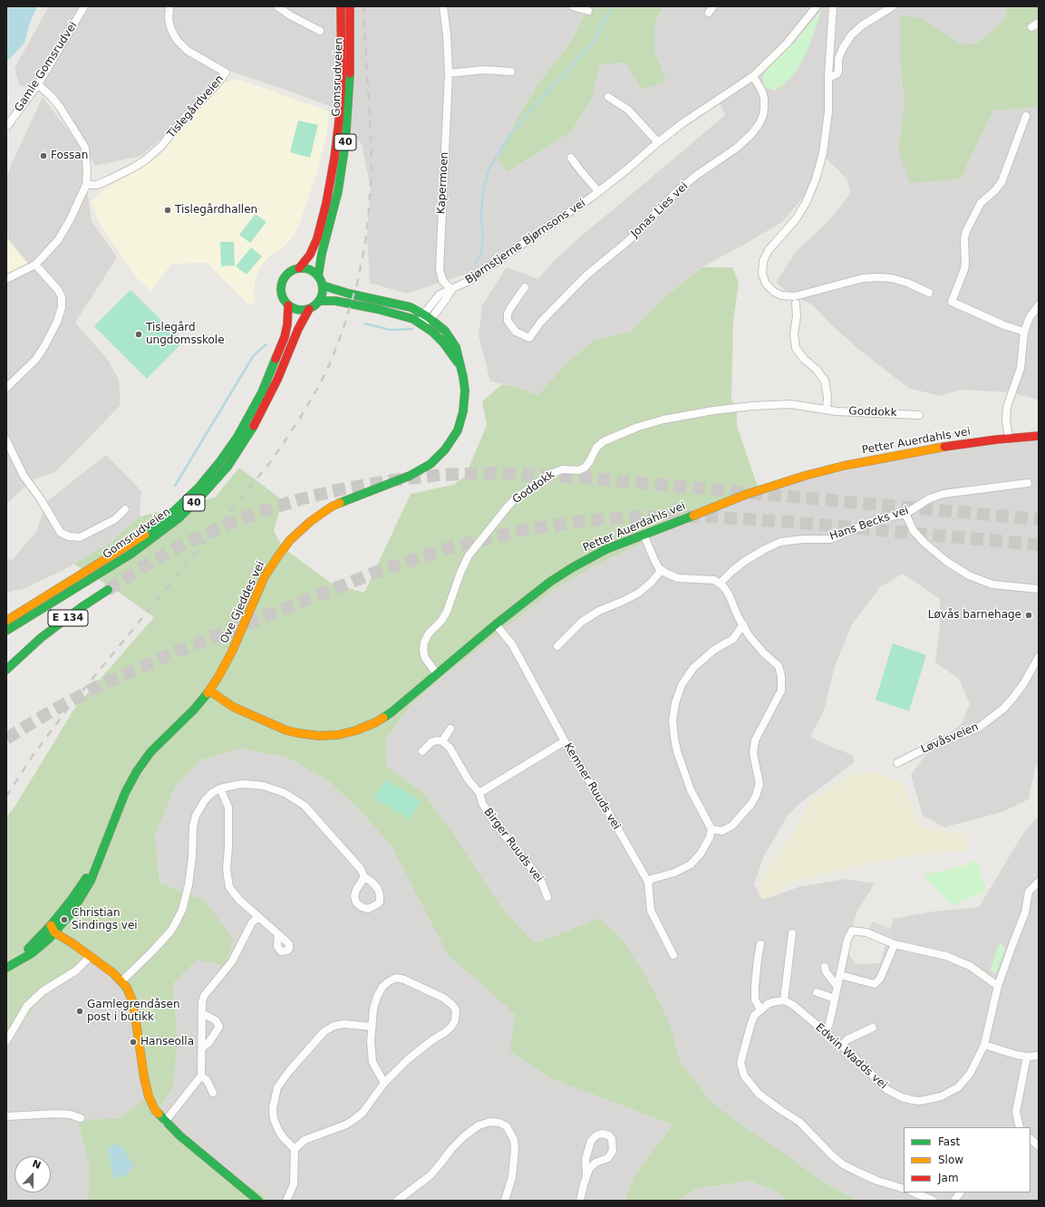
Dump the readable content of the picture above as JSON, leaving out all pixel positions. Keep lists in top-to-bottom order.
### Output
{
  "streets": {
    "main road": [
      "Gomsrudveien",
      "40",
      "Petter Auerdahls vei",
      "Ove Gjeddes vei",
      "E 134"
    ],
    "street": [
      "Gamle Gomsrudvei",
      "Tislegårdveien",
      "Kapermoen",
      "Jonas Lies vei",
      "Bjørnstjerne Bjørnsons vei",
      "Goddokk",
      "Hans Becks vei",
      "Løvåsveien",
      "Kemner Ruuds vei",
      "Birger Ruuds vei",
      "Edwin Wadds vei"
    ]
  },
  "crossings": [
    ["Gomsrudveien", "40"],
    ["Gomsrudveien", "Ove Gjeddes vei"],
    ["40", "Ove Gjeddes vei"],
    ["Kapermoen", "Bjørnstjerne Bjørnsons vei"],
    ["Jonas Lies vei", "Bjørnstjerne Bjørnsons vei"],
    ["Bjørnstjerne Bjørnsons vei", "Ove Gjeddes vei"],
    ["Goddokk", "Petter Auerdahls vei"],
    ["Petter Auerdahls vei", "Ove Gjeddes vei"],
    ["Petter Auerdahls vei", "Kemner Ruuds vei"]
  ],
  "places": [
    "Fossan",
    "Tislegårdhallen",
    "Tislegård ungdomsskole",
    "Løvås barnehage",
    "Christian Sindings vei",
    "Gamlegrendåsen post i butikk",
    "Hanseolla"
  ],
  "legend": ["Fast", "Slow", "Jam"],
  "north": "top"
}
